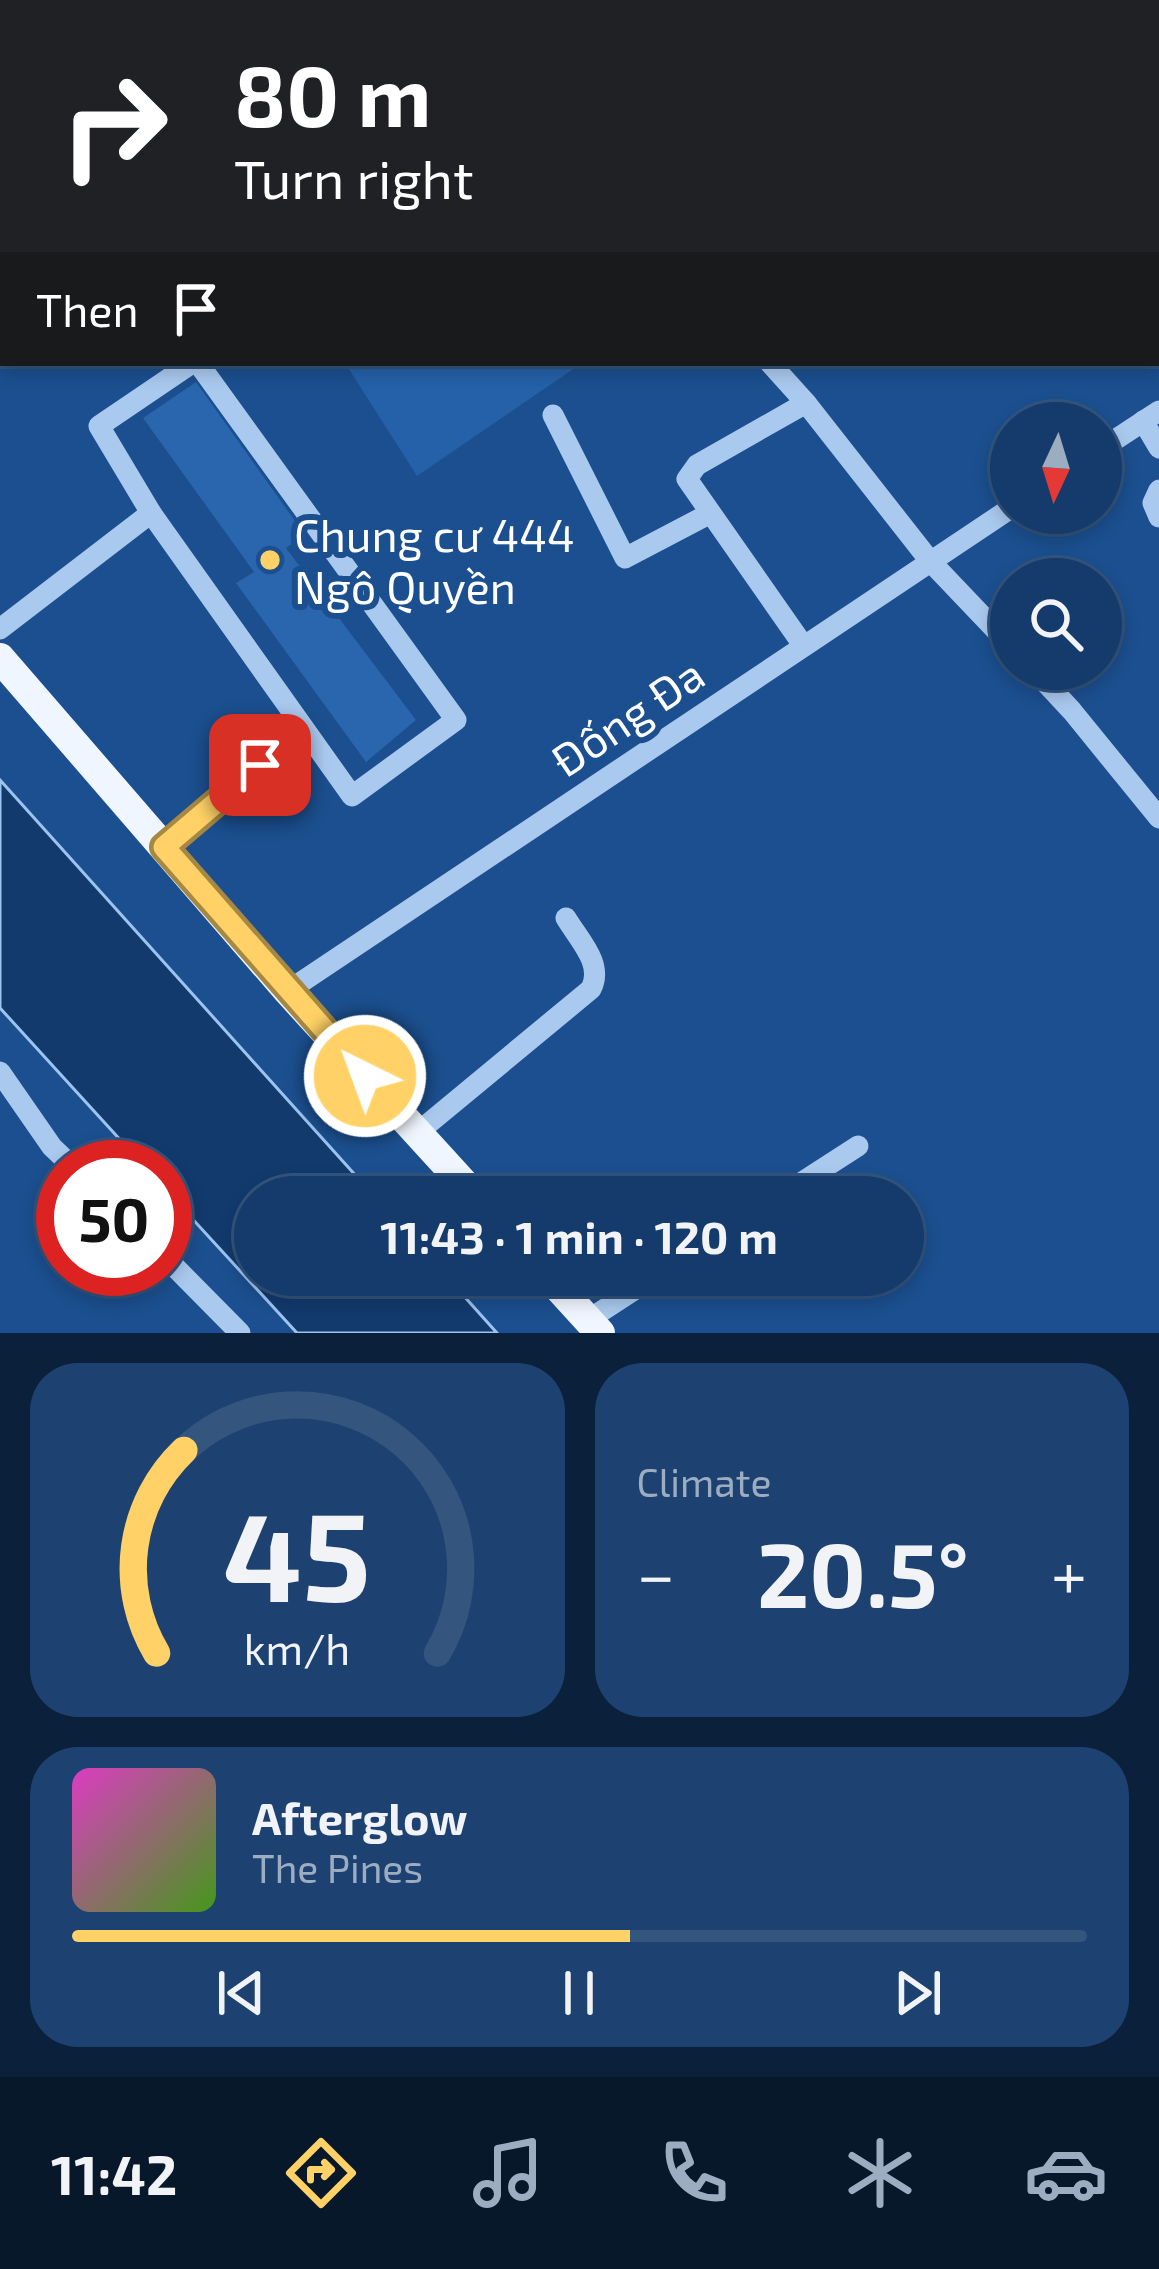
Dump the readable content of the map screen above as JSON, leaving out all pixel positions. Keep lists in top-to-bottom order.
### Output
{
  "streets": {
    "street": ["Đống Đa"]
  },
  "places": ["Chung cư 444 Ngô Quyền"],
  "north": "bottom",
  "page": {
    "turn": ["80 m", "Turn right"],
    "then": "Then",
    "limit": "50",
    "trip": "11:43 · 1 min · 120 m",
    "tile": "Climate",
    "heat": ["−", "20.5°", "+"],
    "song": ["Afterglow", "The Pines"],
    "tabs": "11:42",
    "gauge": ["45", "km/h"]
  }
}
